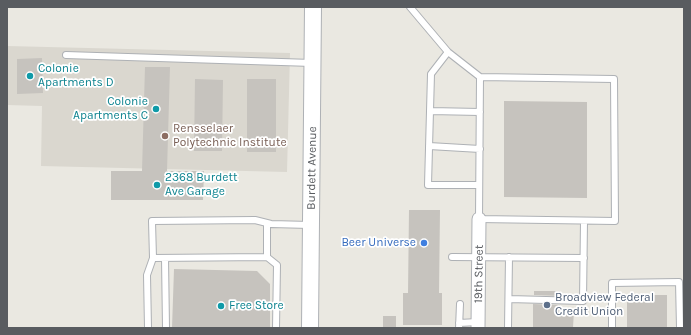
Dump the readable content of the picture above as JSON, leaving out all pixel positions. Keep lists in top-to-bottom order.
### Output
{
  "streets": {
    "street": ["Burdett Avenue", "19th Street"]
  },
  "places": [
    "Colonie Apartments D",
    "Colonie Apartments C",
    "Rensselaer Polytechnic Institute",
    "2368 Burdett Ave Garage",
    "Beer Universe",
    "Broadview Federal Credit Union",
    "Free Store"
  ]
}
